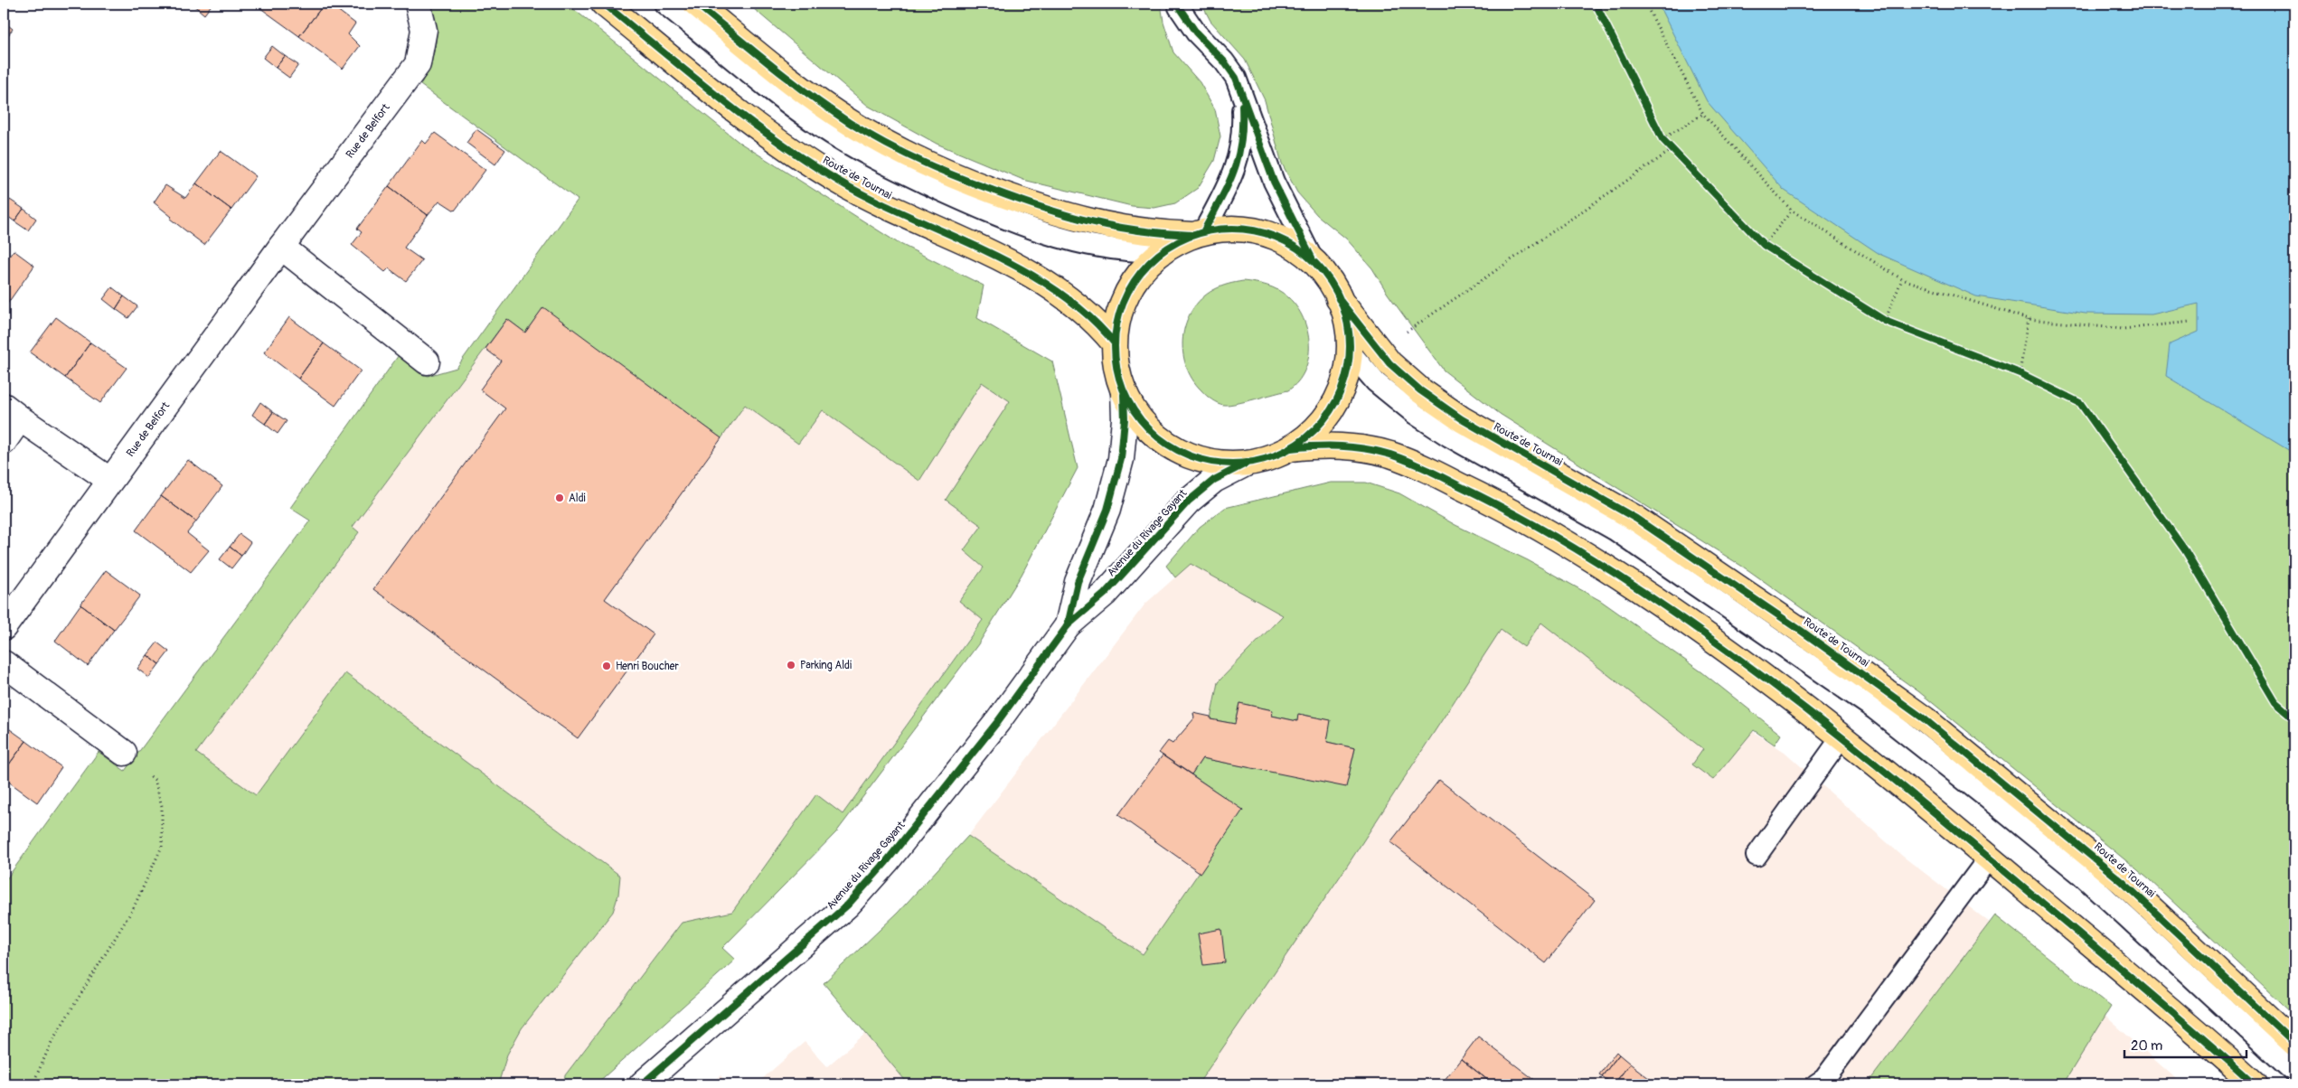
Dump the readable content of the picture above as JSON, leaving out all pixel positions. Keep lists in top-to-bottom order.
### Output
{
  "streets": {
    "main road": ["Route de Tournai"],
    "street": ["Rue de Belfort", "Avenue du Rivage Gayant"]
  },
  "places": ["Aldi", "Parking Aldi", "Henri Boucher"],
  "scale_bar": "20 m"
}
